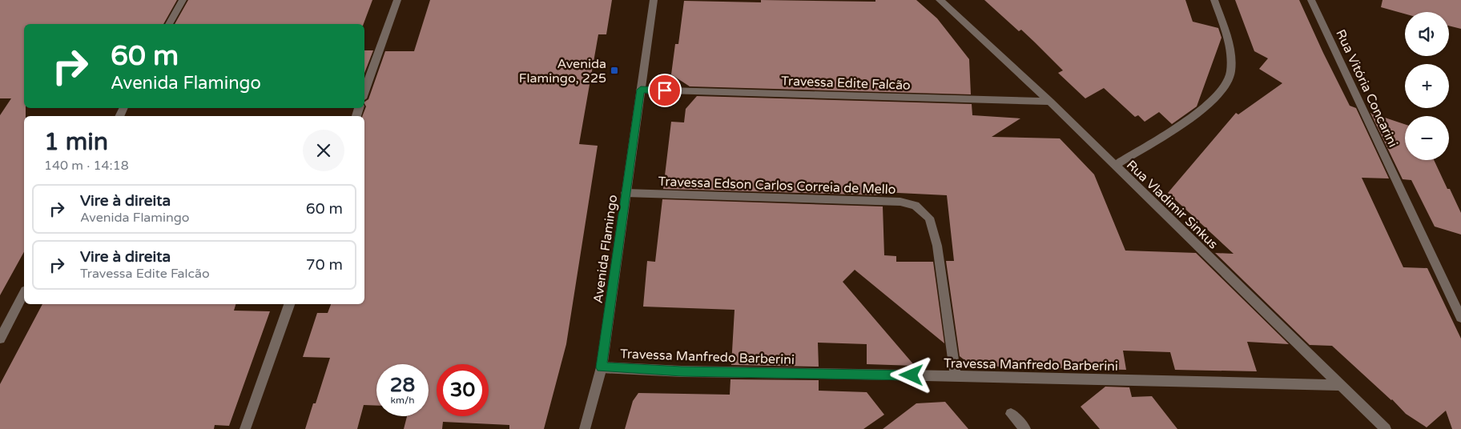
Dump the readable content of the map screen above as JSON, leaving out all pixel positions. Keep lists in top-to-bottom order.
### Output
{
  "streets": {
    "street": [
      "Travessa Edite Falcão",
      "Rua Vitória Concarini",
      "Travessa Edson Carlos Correia de Mello",
      "Rua Vladimir Sinkus",
      "Avenida Flamingo",
      "Travessa Manfredo Barberini"
    ]
  },
  "crossings": [
    ["Travessa Edite Falcão", "Rua Vladimir Sinkus"],
    ["Travessa Edite Falcão", "Avenida Flamingo"],
    ["Travessa Edson Carlos Correia de Mello", "Avenida Flamingo"],
    ["Travessa Edson Carlos Correia de Mello", "Travessa Manfredo Barberini"],
    ["Rua Vladimir Sinkus", "Travessa Manfredo Barberini"],
    ["Avenida Flamingo", "Travessa Manfredo Barberini"]
  ],
  "places": {
    "transit": ["Avenida Flamingo, 225"]
  },
  "page": {
    "map_buttons": ["+", "−"],
    "turn": ["60 m", "Avenida Flamingo"],
    "heading": ["1 min", "140 m · 14:18"],
    "list": [
      {
        "name": "Vire à direita",
        "note": "Avenida Flamingo",
        "value": "60 m"
      },
      {
        "name": "Vire à direita",
        "note": "Travessa Edite Falcão",
        "value": "70 m"
      }
    ],
    "speed": "28 km/h",
    "limit": "30"
  }
}
